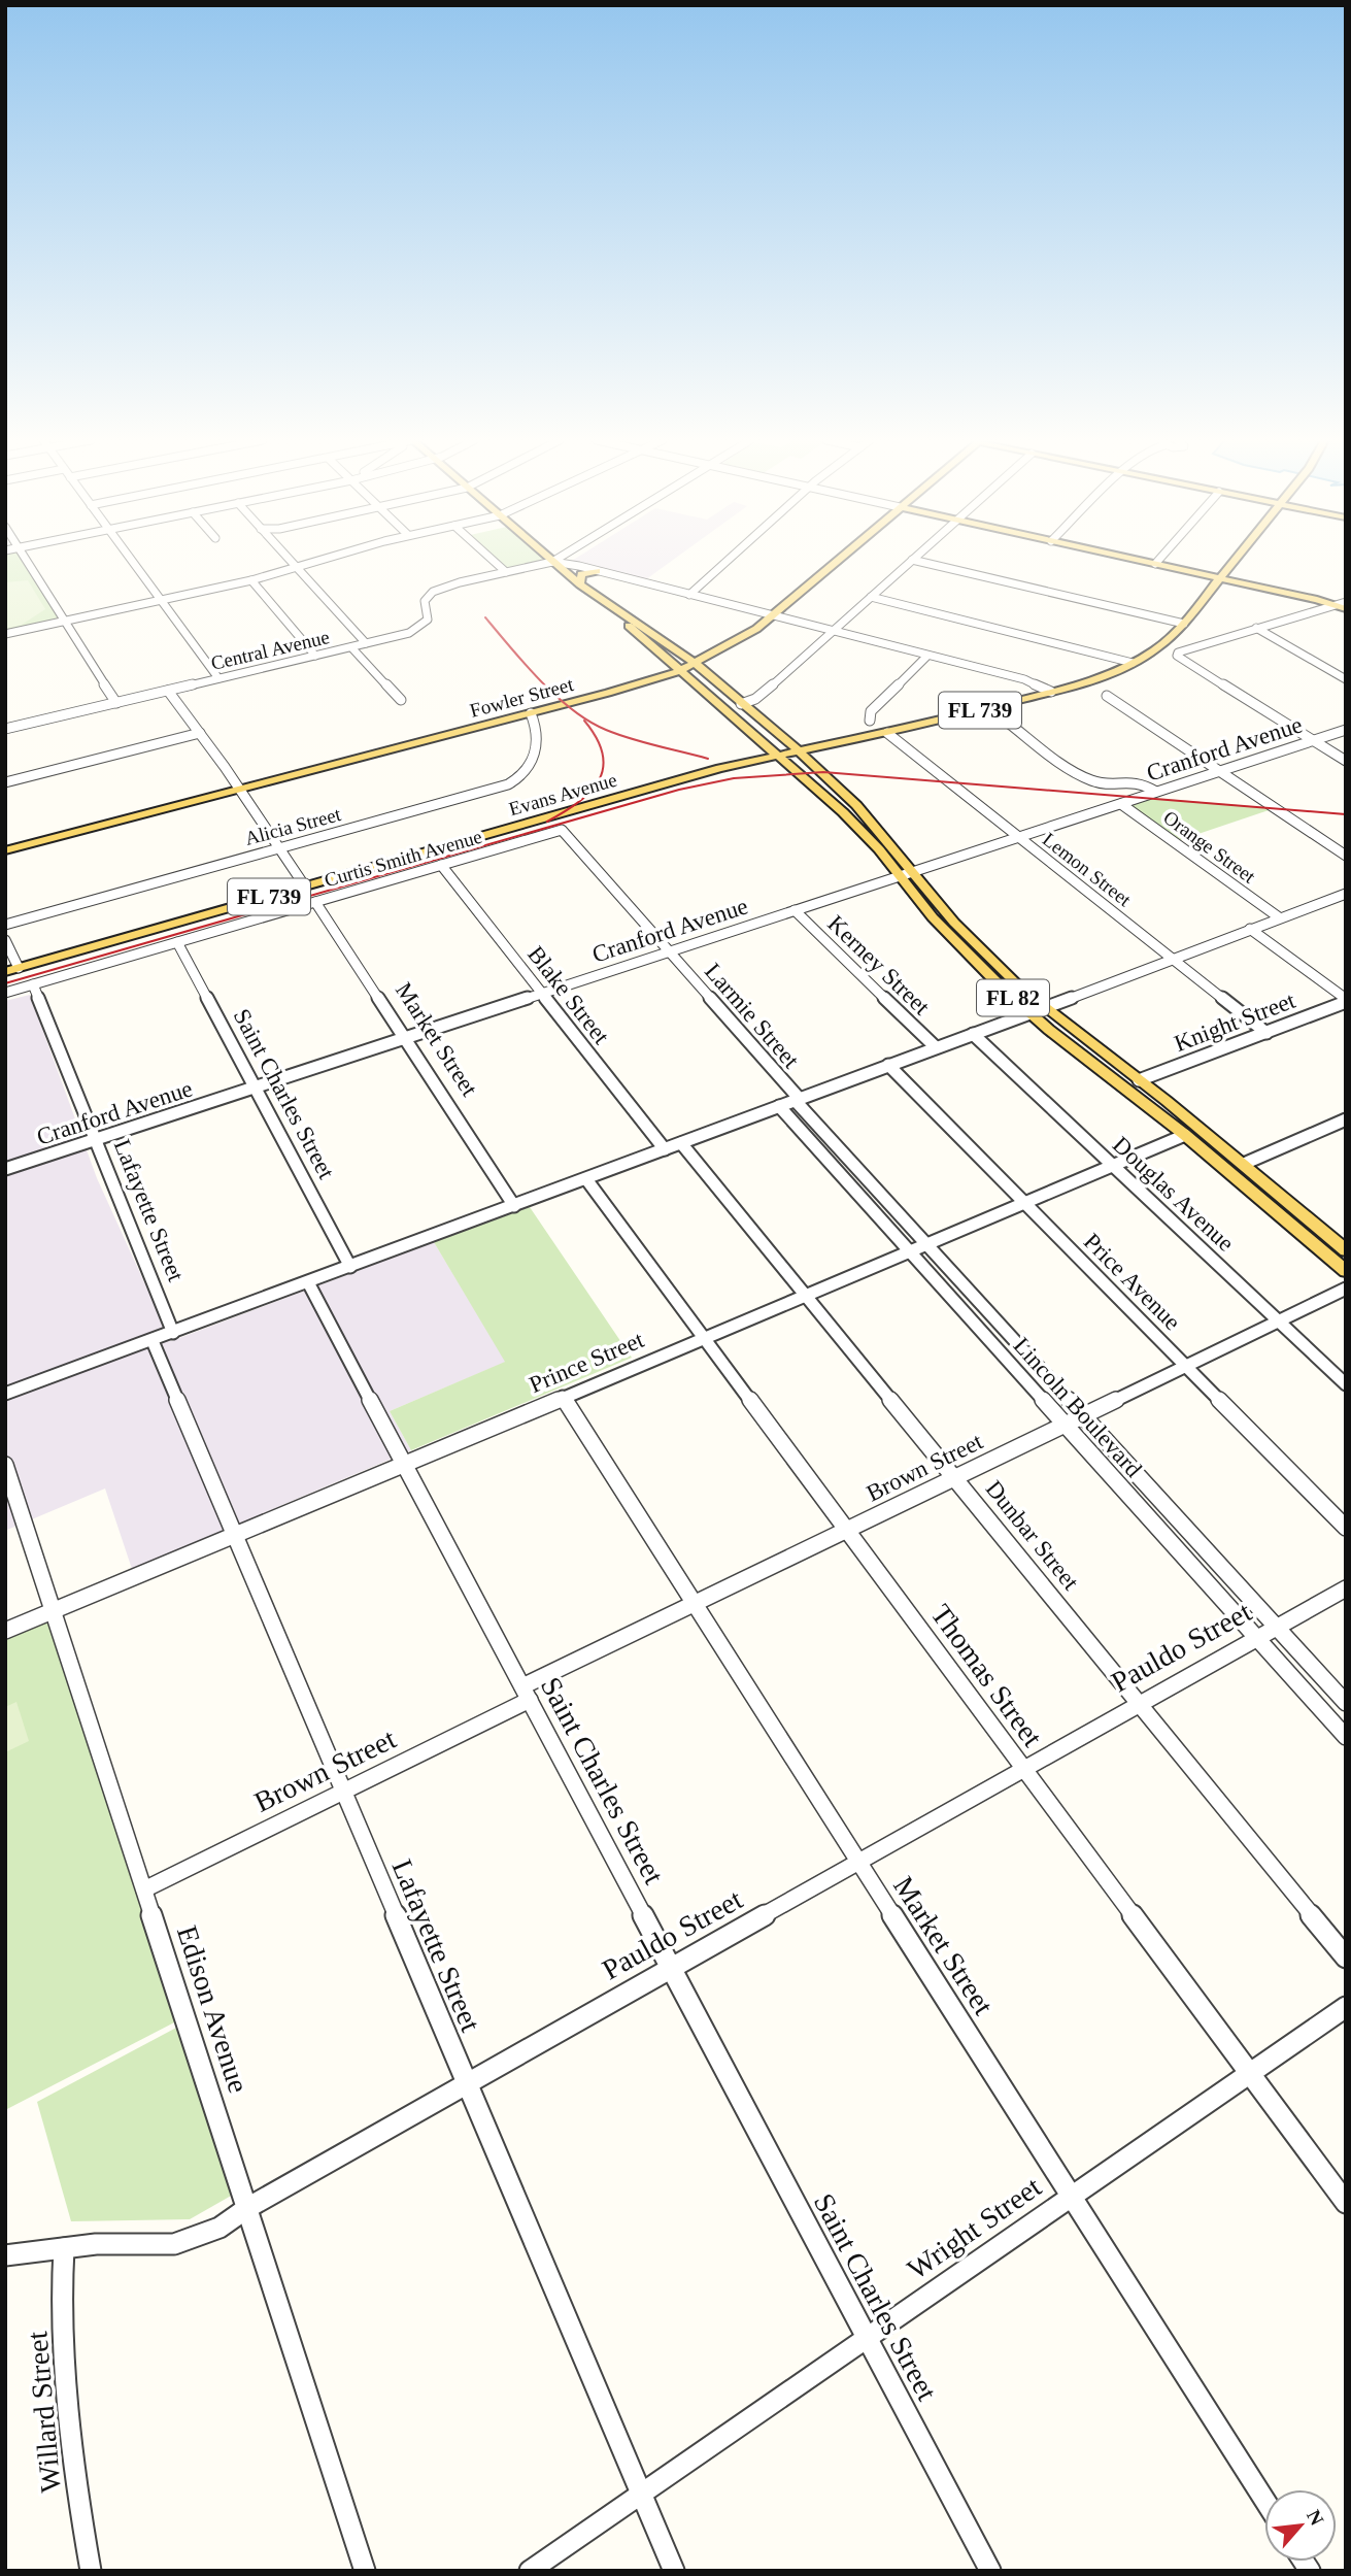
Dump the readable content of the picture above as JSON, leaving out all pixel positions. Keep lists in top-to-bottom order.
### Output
{
  "streets": {
    "main road": [
      "Fowler Street",
      "FL 739",
      "Evans Avenue",
      "FL 82"
    ],
    "street": [
      "Central Avenue",
      "Cranford Avenue",
      "Alicia Street",
      "Orange Street",
      "Curtis Smith Avenue",
      "Lemon Street",
      "Kerney Street",
      "Blake Street",
      "Larmie Street",
      "Knight Street",
      "Market Street",
      "Saint Charles Street",
      "Douglas Avenue",
      "Lafayette Street",
      "Price Avenue",
      "Prince Street",
      "Lincoln Boulevard",
      "Brown Street",
      "Dunbar Street",
      "Pauldo Street",
      "Thomas Street",
      "Edison Avenue",
      "Wright Street",
      "Willard Street"
    ]
  },
  "crossings": [
    ["Central Avenue", "FL 82"],
    ["Fowler Street", "Alicia Street"],
    ["Fowler Street", "FL 82"],
    ["FL 739", "Evans Avenue"],
    ["Cranford Avenue", "Orange Street"],
    ["Cranford Avenue", "Lemon Street"],
    ["Cranford Avenue", "Kerney Street"],
    ["Cranford Avenue", "Blake Street"],
    ["Cranford Avenue", "FL 82"],
    ["Cranford Avenue", "Larmie Street"],
    ["Cranford Avenue", "Market Street"],
    ["Cranford Avenue", "Saint Charles Street"],
    ["Cranford Avenue", "Lafayette Street"],
    ["Evans Avenue", "Lemon Street"],
    ["Evans Avenue", "FL 82"],
    ["Curtis Smith Avenue", "Blake Street"],
    ["Curtis Smith Avenue", "Larmie Street"],
    ["Curtis Smith Avenue", "Market Street"],
    ["Curtis Smith Avenue", "Saint Charles Street"],
    ["Curtis Smith Avenue", "Lafayette Street"],
    ["Lemon Street", "Knight Street"],
    ["FL 82", "Knight Street"],
    ["FL 82", "Prince Street"],
    ["Larmie Street", "Lincoln Boulevard"],
    ["Market Street", "Prince Street"],
    ["Market Street", "Brown Street"],
    ["Market Street", "Pauldo Street"],
    ["Market Street", "Wright Street"],
    ["Saint Charles Street", "Prince Street"],
    ["Saint Charles Street", "Brown Street"],
    ["Saint Charles Street", "Pauldo Street"],
    ["Saint Charles Street", "Wright Street"],
    ["Douglas Avenue", "Prince Street"],
    ["Douglas Avenue", "Brown Street"],
    ["Lafayette Street", "Prince Street"],
    ["Lafayette Street", "Brown Street"],
    ["Lafayette Street", "Pauldo Street"],
    ["Lafayette Street", "Wright Street"],
    ["Price Avenue", "Prince Street"],
    ["Price Avenue", "Brown Street"],
    ["Prince Street", "Lincoln Boulevard"],
    ["Prince Street", "Dunbar Street"],
    ["Prince Street", "Thomas Street"],
    ["Prince Street", "Edison Avenue"],
    ["Lincoln Boulevard", "Brown Street"],
    ["Lincoln Boulevard", "Pauldo Street"],
    ["Brown Street", "Dunbar Street"],
    ["Brown Street", "Thomas Street"],
    ["Brown Street", "Edison Avenue"],
    ["Dunbar Street", "Pauldo Street"],
    ["Pauldo Street", "Thomas Street"],
    ["Pauldo Street", "Edison Avenue"],
    ["Pauldo Street", "Willard Street"],
    ["Thomas Street", "Wright Street"]
  ],
  "north": "top right"
}
